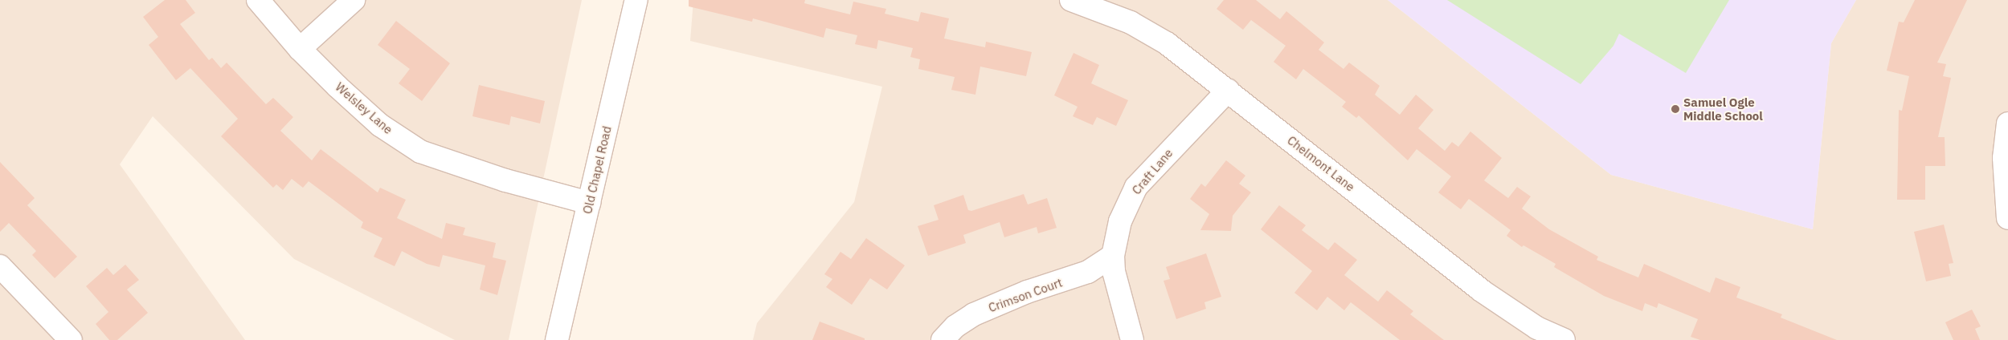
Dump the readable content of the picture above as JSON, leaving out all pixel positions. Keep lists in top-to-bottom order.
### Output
{
  "streets": {
    "street": [
      "Welsley Lane",
      "Chelmont Lane",
      "Old Chapel Road",
      "Craft Lane",
      "Crimson Court"
    ]
  },
  "crossings": [
    ["Welsley Lane", "Old Chapel Road"],
    ["Chelmont Lane", "Craft Lane"],
    ["Craft Lane", "Crimson Court"]
  ],
  "places": ["Samuel Ogle Middle School"]
}
